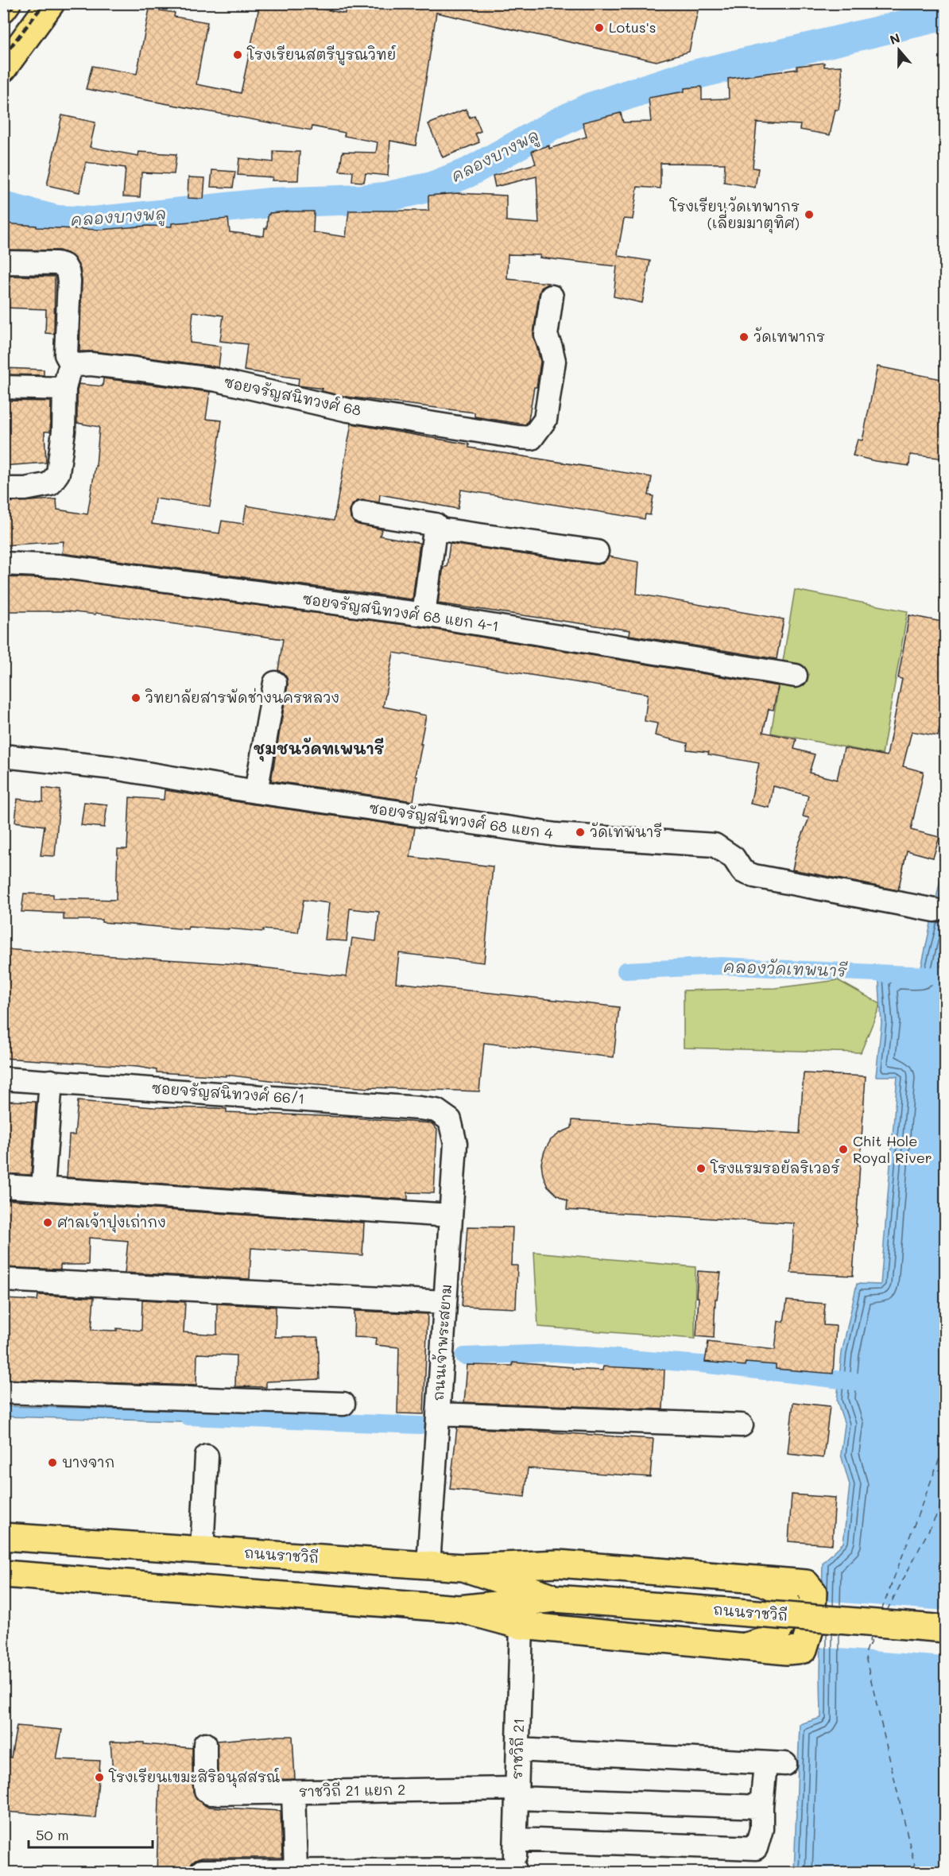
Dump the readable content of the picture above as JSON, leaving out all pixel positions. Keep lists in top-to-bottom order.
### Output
{
  "streets": {
    "main road": ["ถนนราชวิถี"],
    "street": [
      "ซอยจรัญสนิทวงศ์ 68",
      "ซอยจรัญสนิทวงศ์ 68 แยก 4-1",
      "ซอยจรัญสนิทวงศ์ 68 แยก 4",
      "ซอยจรัญสนิทวงศ์ 66/1",
      "ถนนเจ้าพระสยาม",
      "ราชวิถี 21",
      "ราชวิถี 21 แยก 2"
    ]
  },
  "crossings": [
    ["ซอยจรัญสนิทวงศ์ 66/1", "ถนนเจ้าพระสยาม"],
    ["ถนนเจ้าพระสยาม", "ถนนราชวิถี"],
    ["ราชวิถี 21", "ราชวิถี 21 แยก 2"]
  ],
  "districts": ["ชุมชนวัดทเพนารี"],
  "water": ["คลองบางพลู", "คลองวัดเทพนารี"],
  "places": [
    "Lotus's",
    "โรงเรียนสตรีบูรณวิทย์",
    "โรงเรียนวัดเทพากร (เลี่ยมมาตุทิศ)",
    "วัดเทพากร",
    "วิทยาลัยสารพัดช่างนครหลวง",
    "วัดเทพนารี",
    "Chit Hole Royal River",
    "โรงแรมรอยัลริเวอร์",
    "ศาลเจ้าปุงเถ่ากง",
    "บางจาก",
    "โรงเรียนเขมะสิริอนุสสรณ์"
  ],
  "scale_bar": "50 m",
  "north": "top"
}
